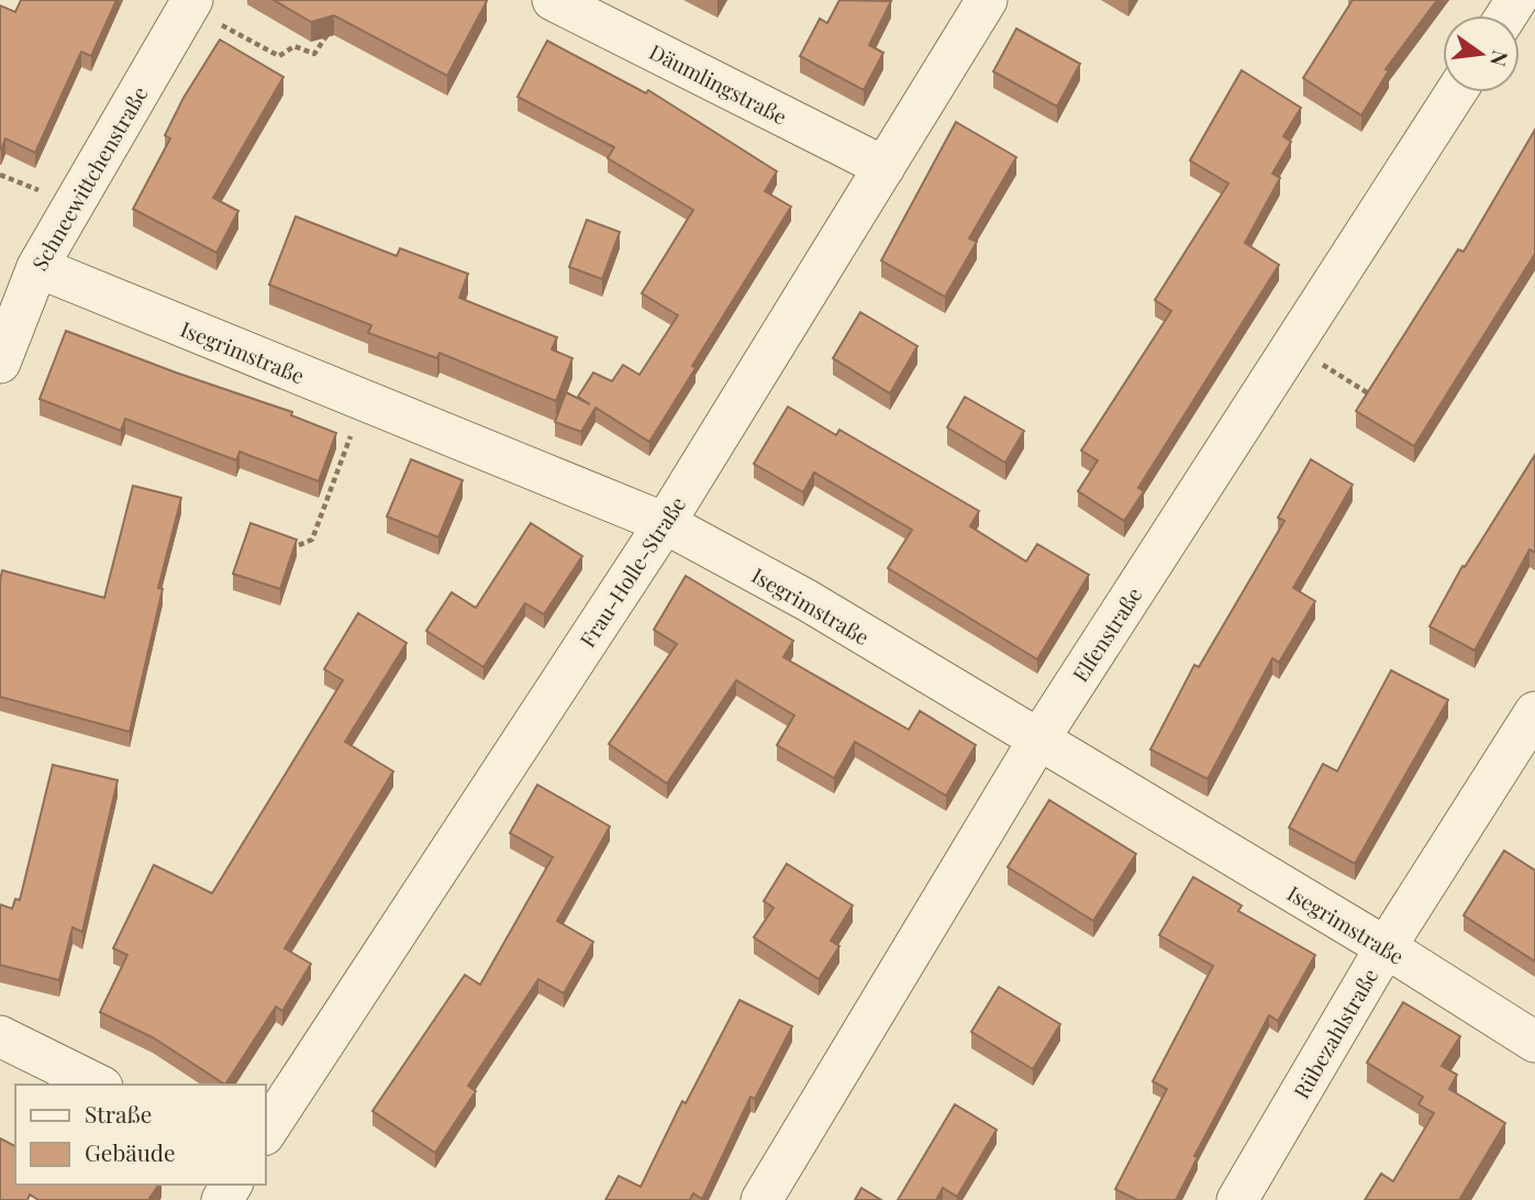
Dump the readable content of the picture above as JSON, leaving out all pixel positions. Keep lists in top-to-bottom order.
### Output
{
  "streets": {
    "street": [
      "Däumlingstraße",
      "Schneewittchenstraße",
      "Isegrimstraße",
      "Frau-Holle-Straße",
      "Elfenstraße",
      "Rübezahlstraße"
    ]
  },
  "crossings": [
    ["Däumlingstraße", "Frau-Holle-Straße"],
    ["Schneewittchenstraße", "Isegrimstraße"],
    ["Isegrimstraße", "Frau-Holle-Straße"],
    ["Isegrimstraße", "Elfenstraße"],
    ["Isegrimstraße", "Rübezahlstraße"]
  ],
  "legend": ["Straße", "Gebäude"],
  "north": "right"
}
